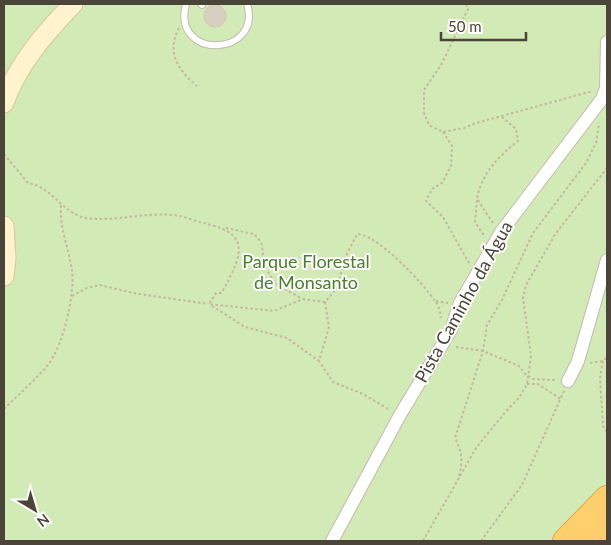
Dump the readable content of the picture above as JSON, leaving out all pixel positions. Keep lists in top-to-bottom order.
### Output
{
  "streets": {
    "street": ["Pista Caminho da Água"]
  },
  "parks": ["Parque Florestal de Monsanto"],
  "scale_bar": "50 m",
  "north": "bottom right"
}
